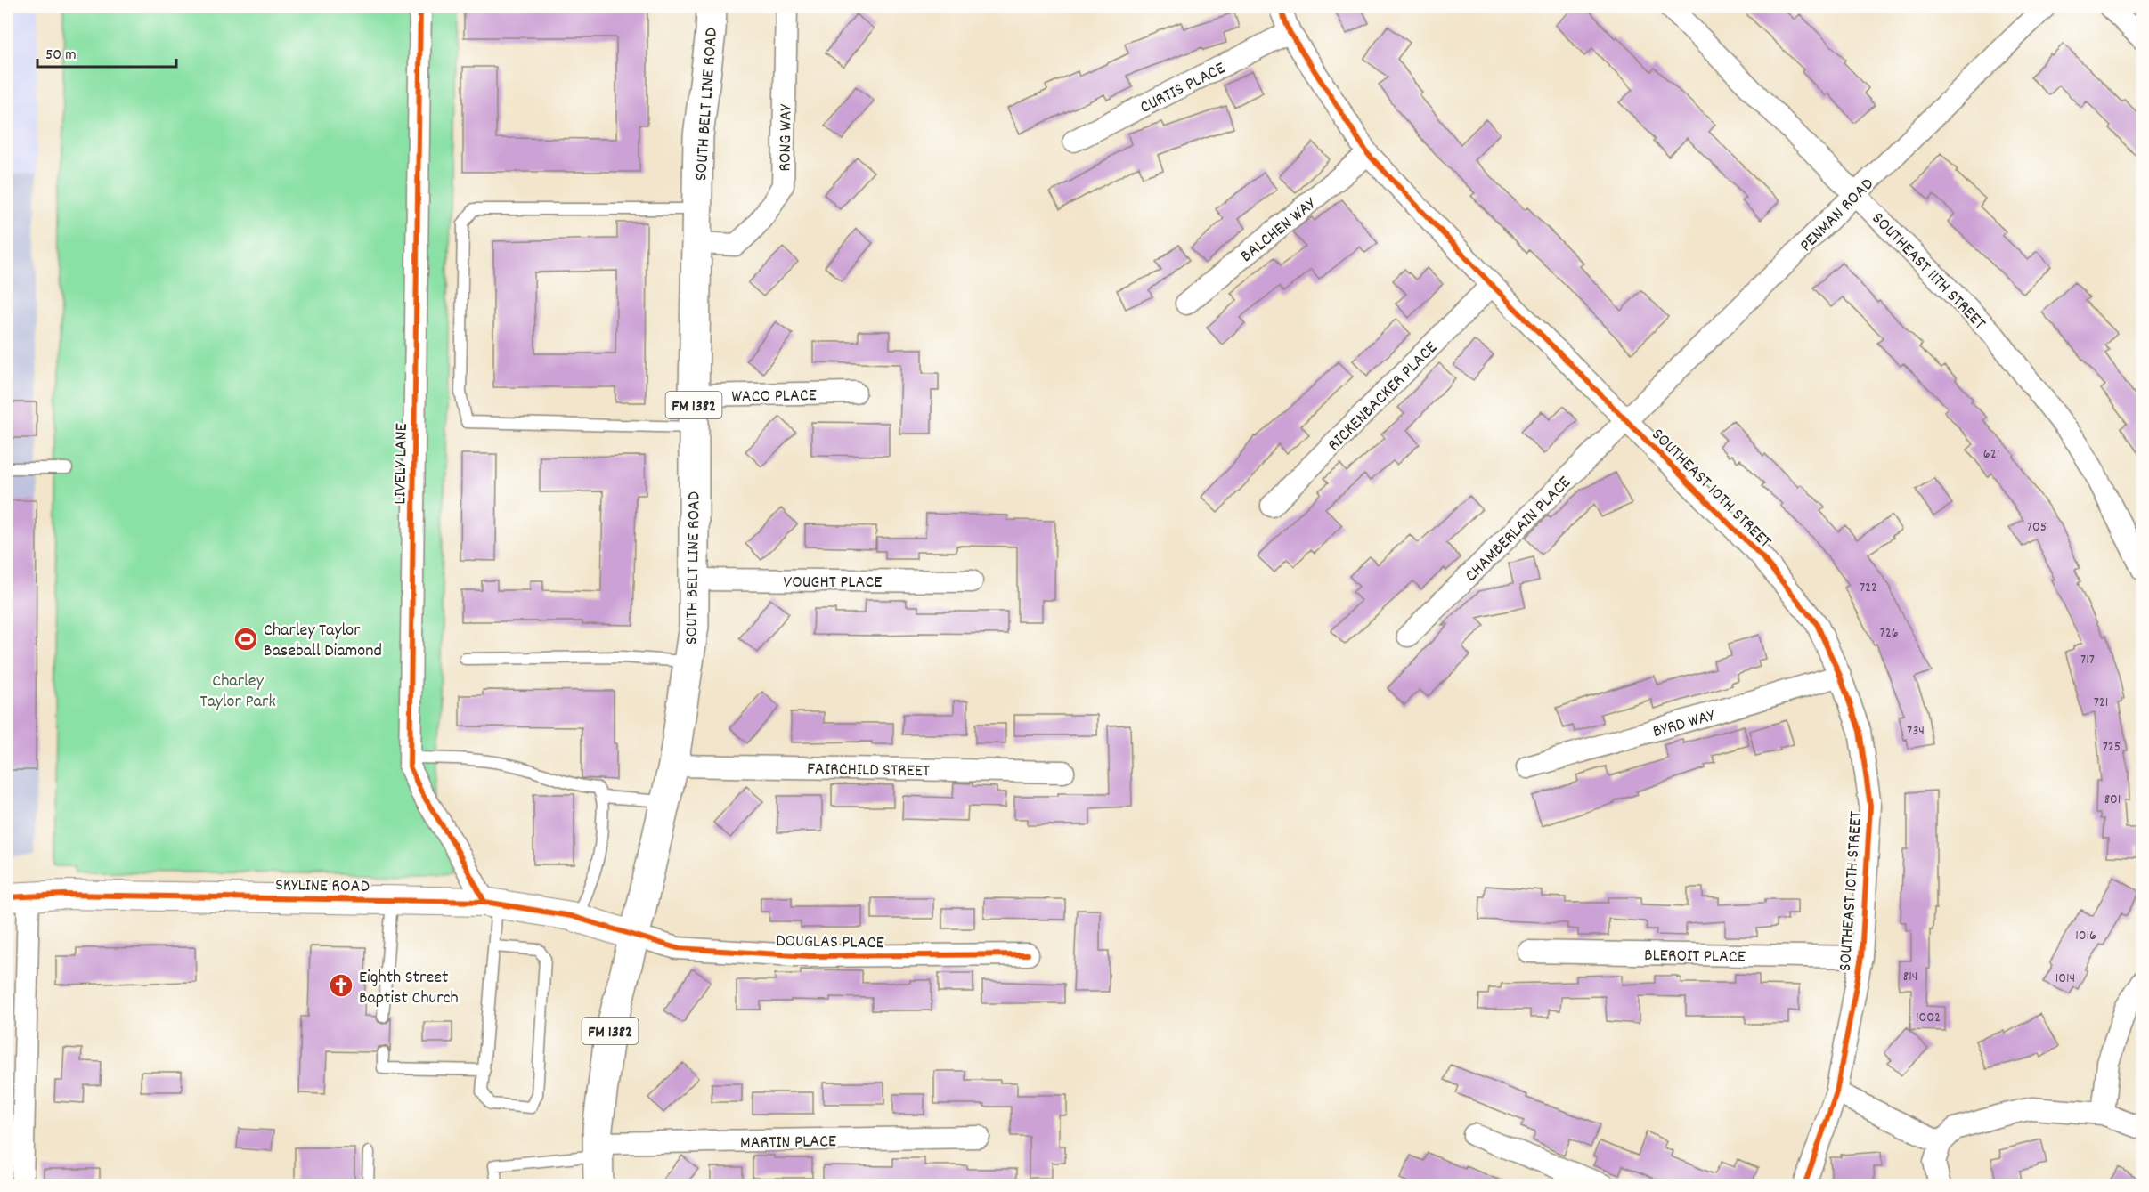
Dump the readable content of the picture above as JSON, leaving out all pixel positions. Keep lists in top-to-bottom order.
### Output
{
  "streets": {
    "main road": ["SOUTH BELT LINE ROAD", "FM 1382"],
    "street": [
      "CURTIS PLACE",
      "RONG WAY",
      "PENMAN ROAD",
      "BALCHEN WAY",
      "SOUTHEAST 11TH STREET",
      "WACO PLACE",
      "RICKENBACKER PLACE",
      "LIVELY LANE",
      "SOUTHEAST 10TH STREET",
      "CHAMBERLAIN PLACE",
      "VOUGHT PLACE",
      "BYRD WAY",
      "FAIRCHILD STREET",
      "SKYLINE ROAD",
      "DOUGLAS PLACE",
      "BLEROIT PLACE",
      "MARTIN PLACE"
    ]
  },
  "crossings": [
    ["CURTIS PLACE", "SOUTHEAST 10TH STREET"],
    ["SOUTH BELT LINE ROAD", "RONG WAY"],
    ["SOUTH BELT LINE ROAD", "WACO PLACE"],
    ["SOUTH BELT LINE ROAD", "VOUGHT PLACE"],
    ["SOUTH BELT LINE ROAD", "FAIRCHILD STREET"],
    ["SOUTH BELT LINE ROAD", "SKYLINE ROAD"],
    ["SOUTH BELT LINE ROAD", "DOUGLAS PLACE"],
    ["SOUTH BELT LINE ROAD", "MARTIN PLACE"],
    ["PENMAN ROAD", "SOUTHEAST 11TH STREET"],
    ["PENMAN ROAD", "SOUTHEAST 10TH STREET"],
    ["PENMAN ROAD", "CHAMBERLAIN PLACE"],
    ["BALCHEN WAY", "SOUTHEAST 10TH STREET"],
    ["RICKENBACKER PLACE", "SOUTHEAST 10TH STREET"],
    ["LIVELY LANE", "SKYLINE ROAD"],
    ["SOUTHEAST 10TH STREET", "CHAMBERLAIN PLACE"],
    ["SOUTHEAST 10TH STREET", "BYRD WAY"],
    ["SOUTHEAST 10TH STREET", "BLEROIT PLACE"],
    ["SKYLINE ROAD", "DOUGLAS PLACE"]
  ],
  "parks": ["Charley Taylor Park"],
  "places": {
    "sports": ["Charley Taylor Baseball Diamond"],
    "church": ["Eighth Street Baptist Church"]
  },
  "house_numbers": [
    "621",
    "705",
    "722",
    "726",
    "717",
    "721",
    "734",
    "725",
    "801",
    "1016",
    "814",
    "1014",
    "1002"
  ],
  "scale_bar": "50 m"
}
